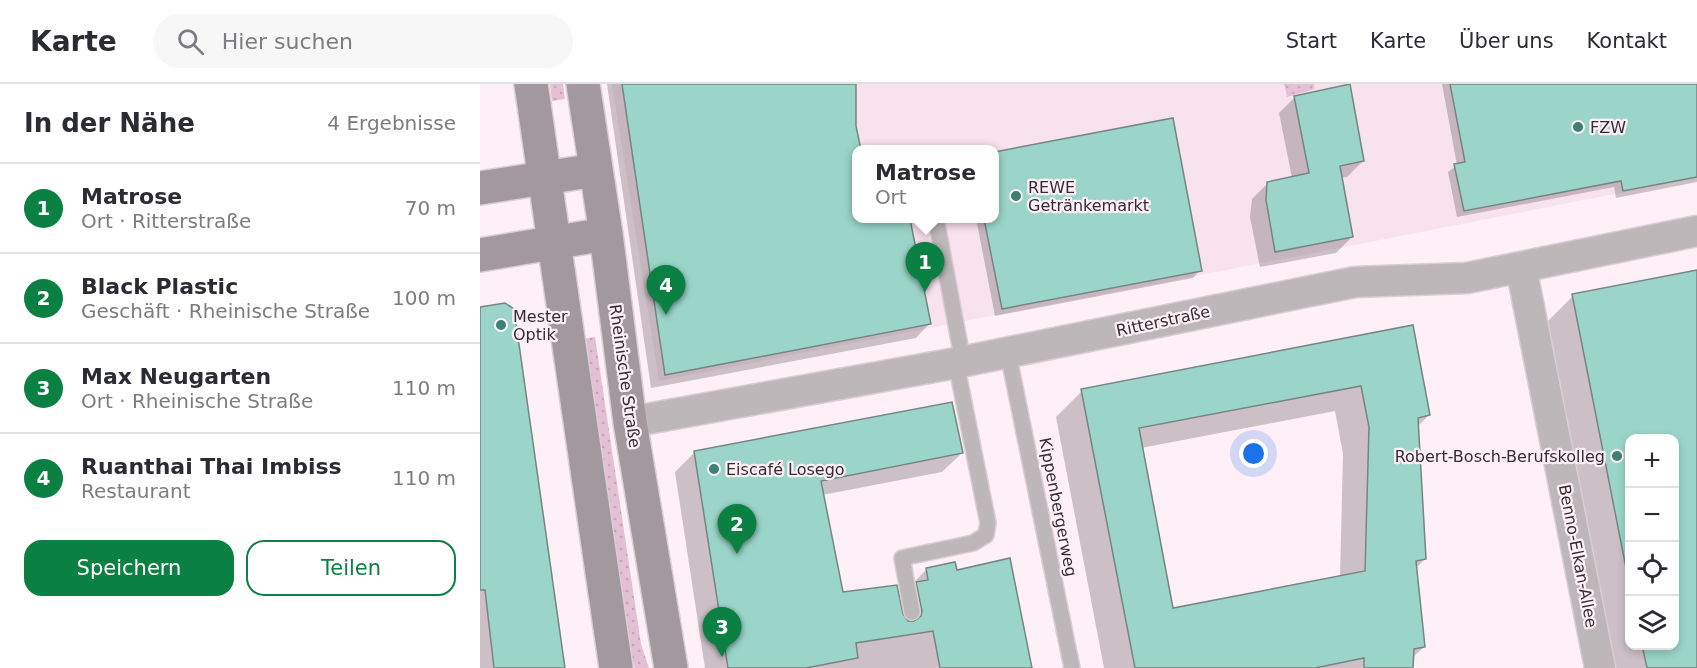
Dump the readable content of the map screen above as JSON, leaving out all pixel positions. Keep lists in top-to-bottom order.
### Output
{
  "streets": {
    "main road": ["Rheinische Straße"],
    "street": ["Ritterstraße", "Benno-Elkan-Allee"],
    "lane": ["Kippenbergerweg"]
  },
  "crossings": [
    ["Ritterstraße", "Rheinische Straße"],
    ["Ritterstraße", "Kippenbergerweg"],
    ["Ritterstraße", "Benno-Elkan-Allee"]
  ],
  "places": [
    "FZW",
    "REWE Getränkemarkt",
    "Mester Optik",
    "Robert-Bosch-Berufskolleg",
    "Eiscafé Losego"
  ],
  "page": {
    "header": "Karte",
    "search": "Hier suchen",
    "nav": [
      "Start",
      "Karte",
      "Über uns",
      "Kontakt"
    ],
    "heading": ["In der Nähe", "4 Ergebnisse"],
    "popup": ["Matrose", "Ort"],
    "list": [
      {
        "mark": "1",
        "name": "Matrose",
        "note": "Ort · Ritterstraße",
        "value": "70 m"
      },
      {
        "mark": "2",
        "name": "Black Plastic",
        "note": "Geschäft · Rheinische Straße",
        "value": "100 m"
      },
      {
        "mark": "3",
        "name": "Max Neugarten",
        "note": "Ort · Rheinische Straße",
        "value": "110 m"
      },
      {
        "mark": "4",
        "name": "Ruanthai Thai Imbiss",
        "note": "Restaurant",
        "value": "110 m"
      }
    ],
    "pins": [
      "1",
      "4",
      "2",
      "3"
    ],
    "map_buttons": ["+", "−"],
    "buttons": ["Speichern", "Teilen"]
  }
}
